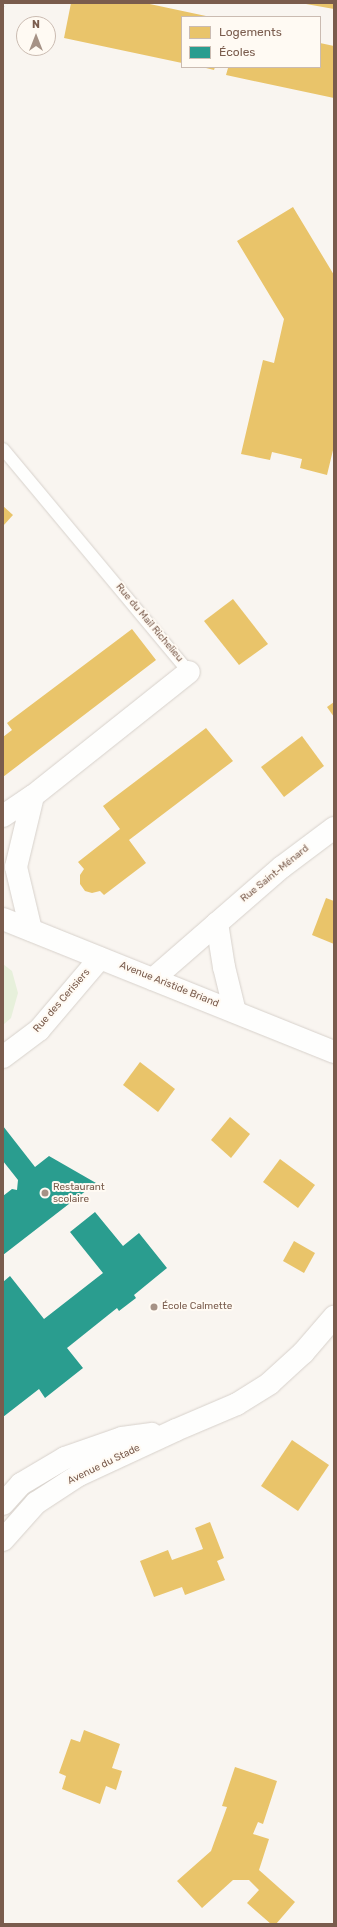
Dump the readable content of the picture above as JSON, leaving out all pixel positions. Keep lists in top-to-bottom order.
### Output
{
  "streets": {
    "street": [
      "Rue du Mail Richelieu",
      "Rue Saint-Ménard",
      "Avenue Aristide Briand",
      "Rue des Cerisiers",
      "Avenue du Stade"
    ]
  },
  "crossings": [
    ["Rue Saint-Ménard", "Avenue Aristide Briand"],
    ["Avenue Aristide Briand", "Rue des Cerisiers"]
  ],
  "places": ["Restaurant scolaire", "École Calmette"],
  "legend": ["Logements", "Écoles"],
  "north": "top"
}
